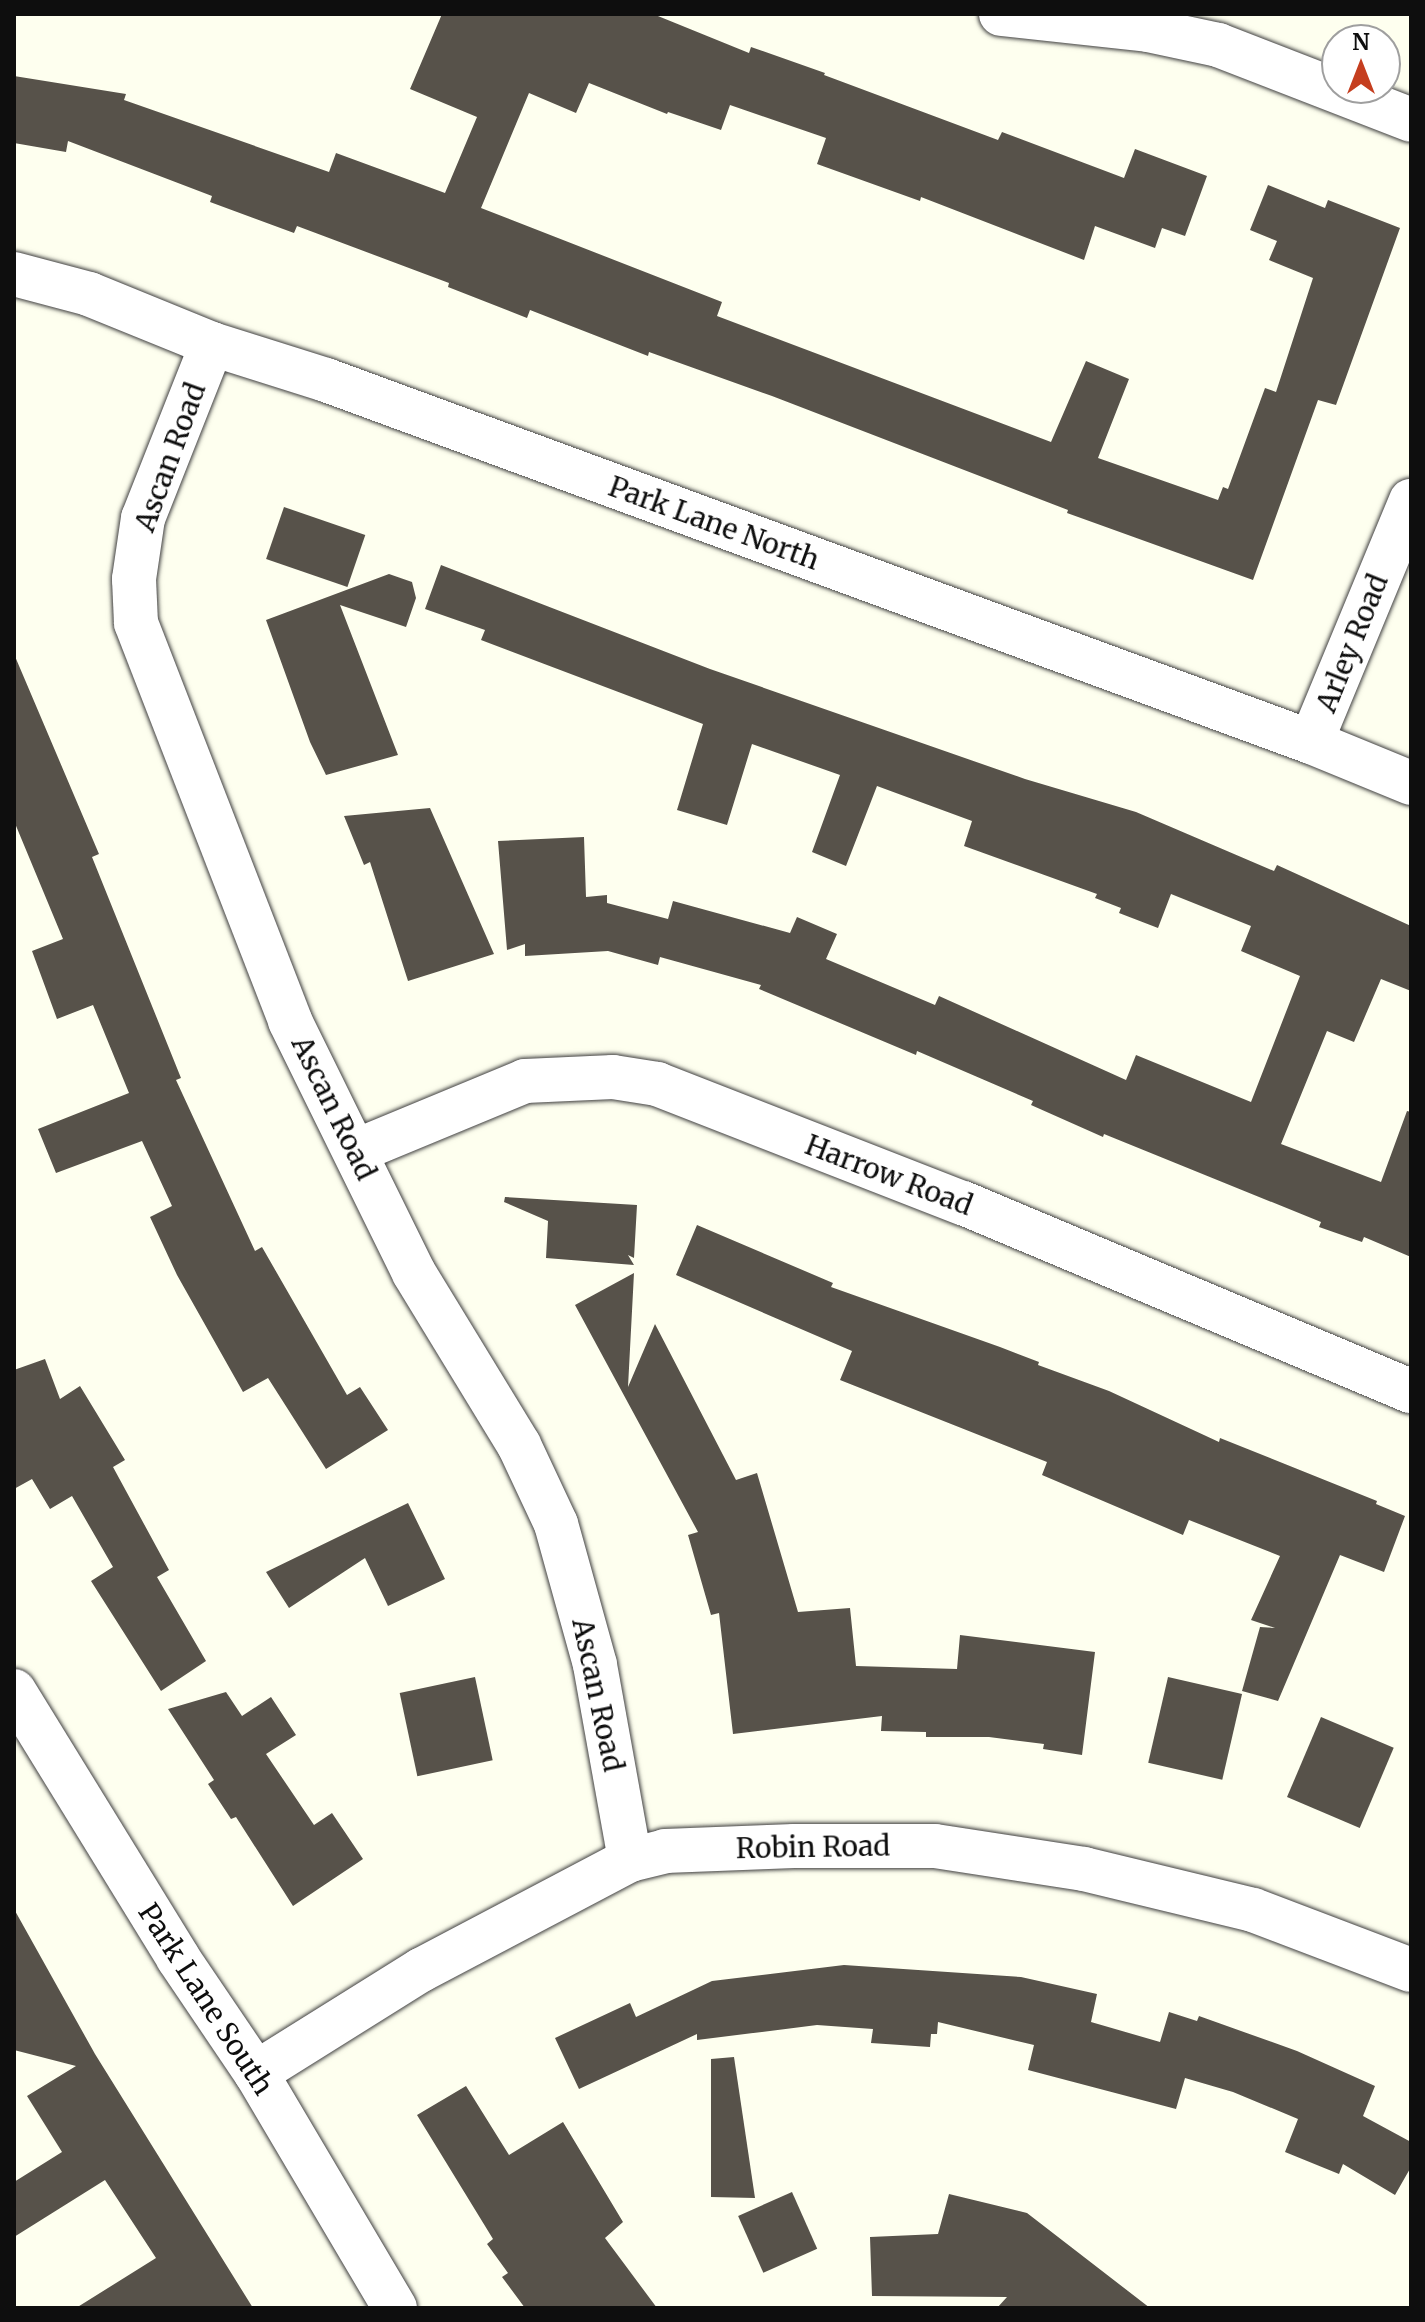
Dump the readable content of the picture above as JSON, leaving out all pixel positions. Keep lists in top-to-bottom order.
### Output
{
  "streets": {
    "street": [
      "Ascan Road",
      "Park Lane North",
      "Arley Road",
      "Harrow Road",
      "Robin Road",
      "Park Lane South"
    ]
  },
  "crossings": [
    ["Ascan Road", "Park Lane North"],
    ["Ascan Road", "Harrow Road"],
    ["Ascan Road", "Robin Road"],
    ["Park Lane North", "Arley Road"],
    ["Robin Road", "Park Lane South"]
  ],
  "north": "top"
}
